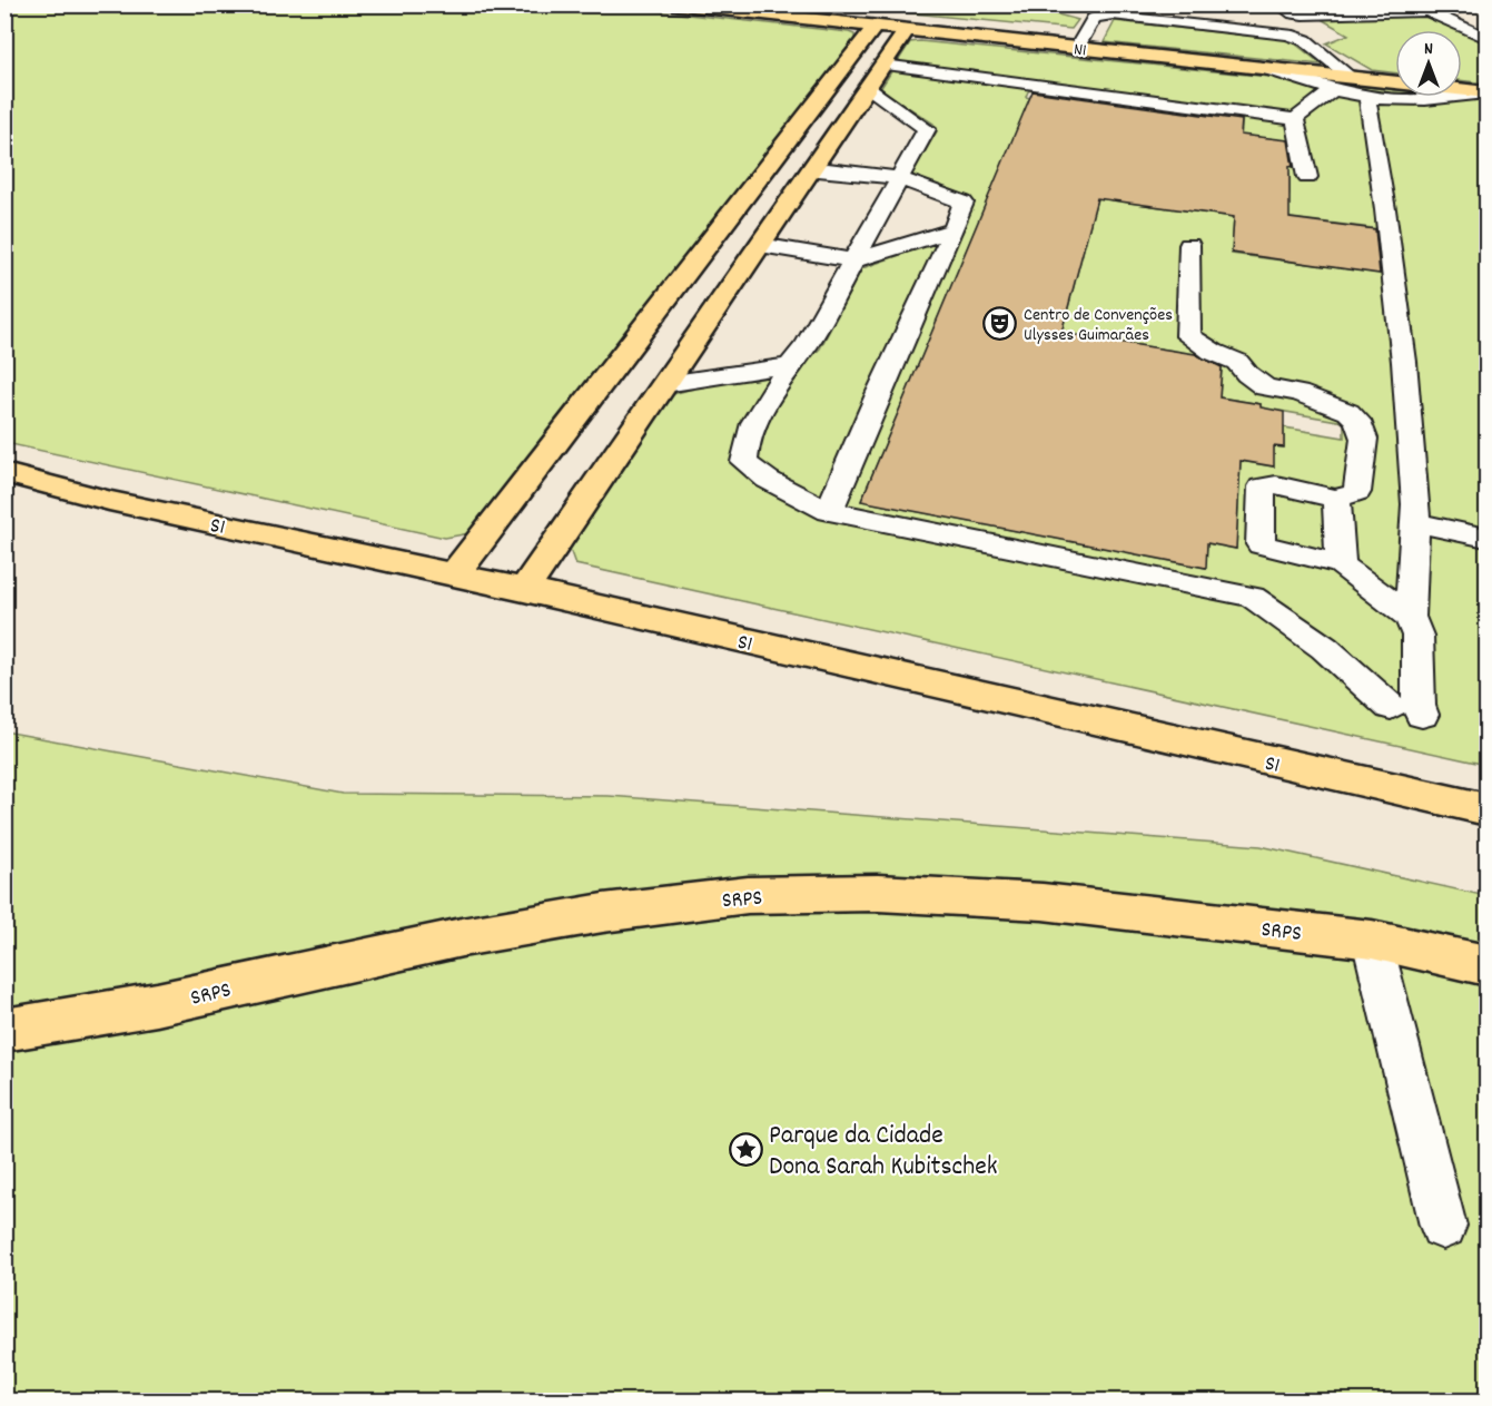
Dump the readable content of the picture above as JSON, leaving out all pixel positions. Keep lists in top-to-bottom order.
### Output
{
  "streets": {
    "main road": ["N1", "S1", "SRPS"]
  },
  "places": {
    "theatre": ["Centro de Convenções Ulysses Guimarães"],
    "place": ["Parque da Cidade Dona Sarah Kubitschek"]
  },
  "north": "top"
}
